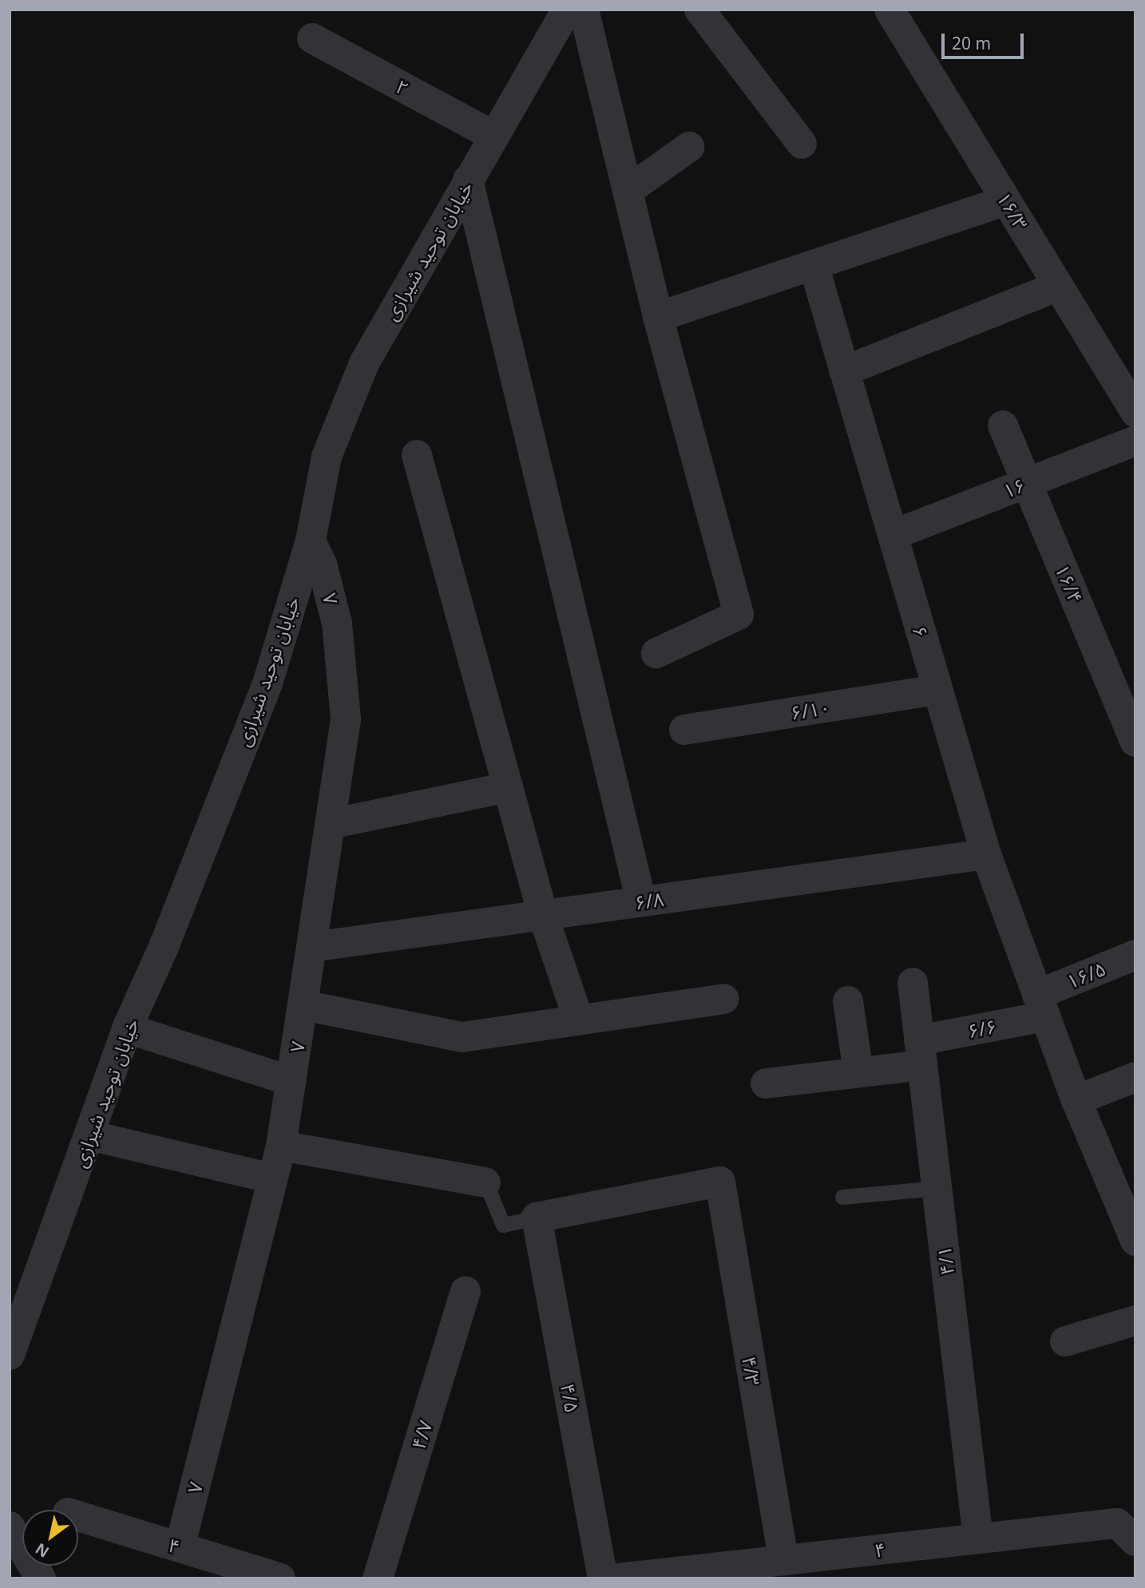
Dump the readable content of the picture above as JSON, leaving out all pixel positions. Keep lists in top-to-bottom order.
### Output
{
  "streets": {
    "street": [
      "۲",
      "۱۶/۳",
      "خیابان توحید شیرازی",
      "۱۶",
      "۱۶/۴",
      "۷",
      "۶",
      "۶/۱۰",
      "۶/۸",
      "۱۶/۵",
      "۶/۶",
      "۴/۱",
      "۴/۳",
      "۴/۵",
      "۴/۷",
      "۴"
    ]
  },
  "crossings": [
    ["۲", "خیابان توحید شیرازی"],
    ["خیابان توحید شیرازی", "۷"],
    ["۱۶", "۱۶/۴"],
    ["۱۶", "۶"],
    ["۷", "۶/۸"],
    ["۷", "۴"],
    ["۶", "۶/۱۰"],
    ["۶", "۶/۸"],
    ["۶", "۱۶/۵"],
    ["۶", "۶/۶"],
    ["۱۶/۵", "۶/۶"],
    ["۶/۶", "۴/۱"],
    ["۴/۱", "۴"],
    ["۴/۳", "۴/۵"],
    ["۴/۳", "۴"]
  ],
  "scale_bar": "20 m",
  "north": "bottom left"
}
